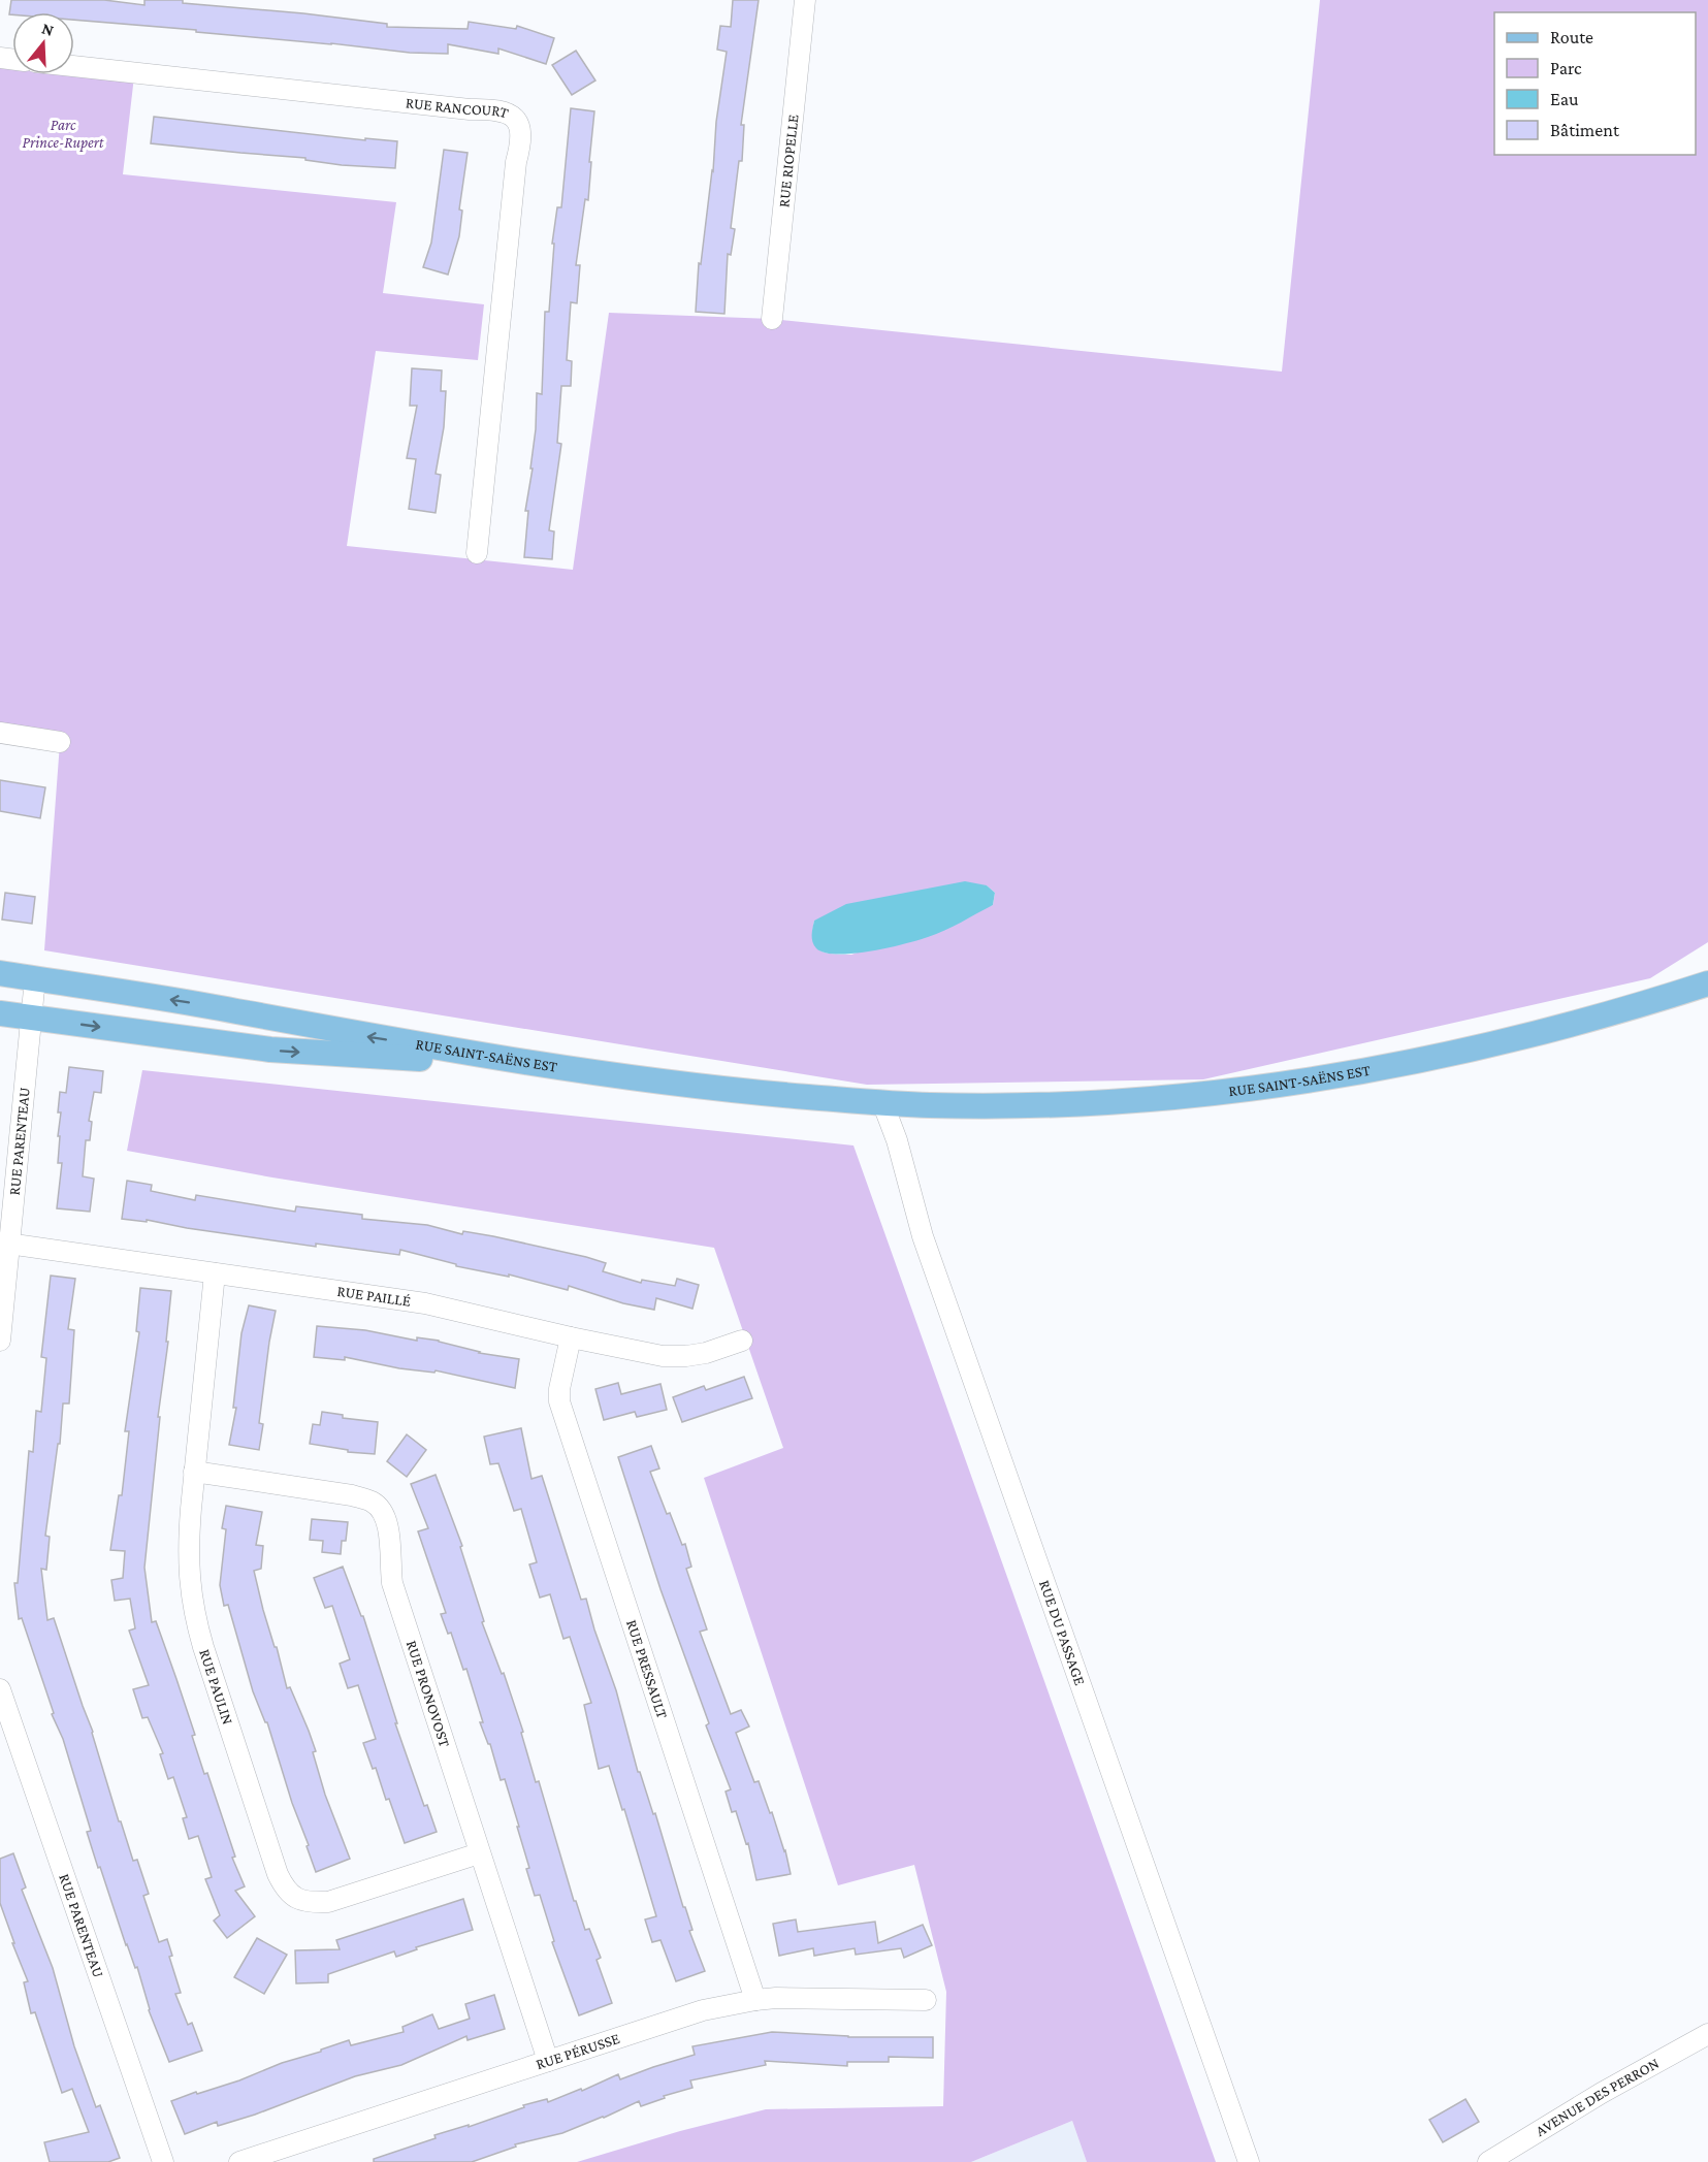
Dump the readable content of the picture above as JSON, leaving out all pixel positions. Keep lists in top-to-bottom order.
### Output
{
  "streets": {
    "main road": ["RUE SAINT-SAËNS EST"],
    "street": [
      "RUE RANCOURT",
      "RUE RIOPELLE",
      "RUE PARENTEAU",
      "RUE PAILLÉ",
      "RUE DU PASSAGE",
      "RUE PRESSAULT",
      "RUE PAULIN",
      "RUE PRONOVOST",
      "RUE PÉRUSSE",
      "AVENUE DES PERRON"
    ]
  },
  "crossings": [
    ["RUE SAINT-SAËNS EST", "RUE PARENTEAU"],
    ["RUE SAINT-SAËNS EST", "RUE DU PASSAGE"],
    ["RUE PARENTEAU", "RUE PAILLÉ"],
    ["RUE PAILLÉ", "RUE PRESSAULT"],
    ["RUE PAILLÉ", "RUE PAULIN"],
    ["RUE PRESSAULT", "RUE PÉRUSSE"],
    ["RUE PAULIN", "RUE PRONOVOST"],
    ["RUE PRONOVOST", "RUE PÉRUSSE"]
  ],
  "parks": ["Parc Prince-Rupert"],
  "legend": [
    "Route",
    "Parc",
    "Eau",
    "Bâtiment"
  ],
  "north": "top"
}
